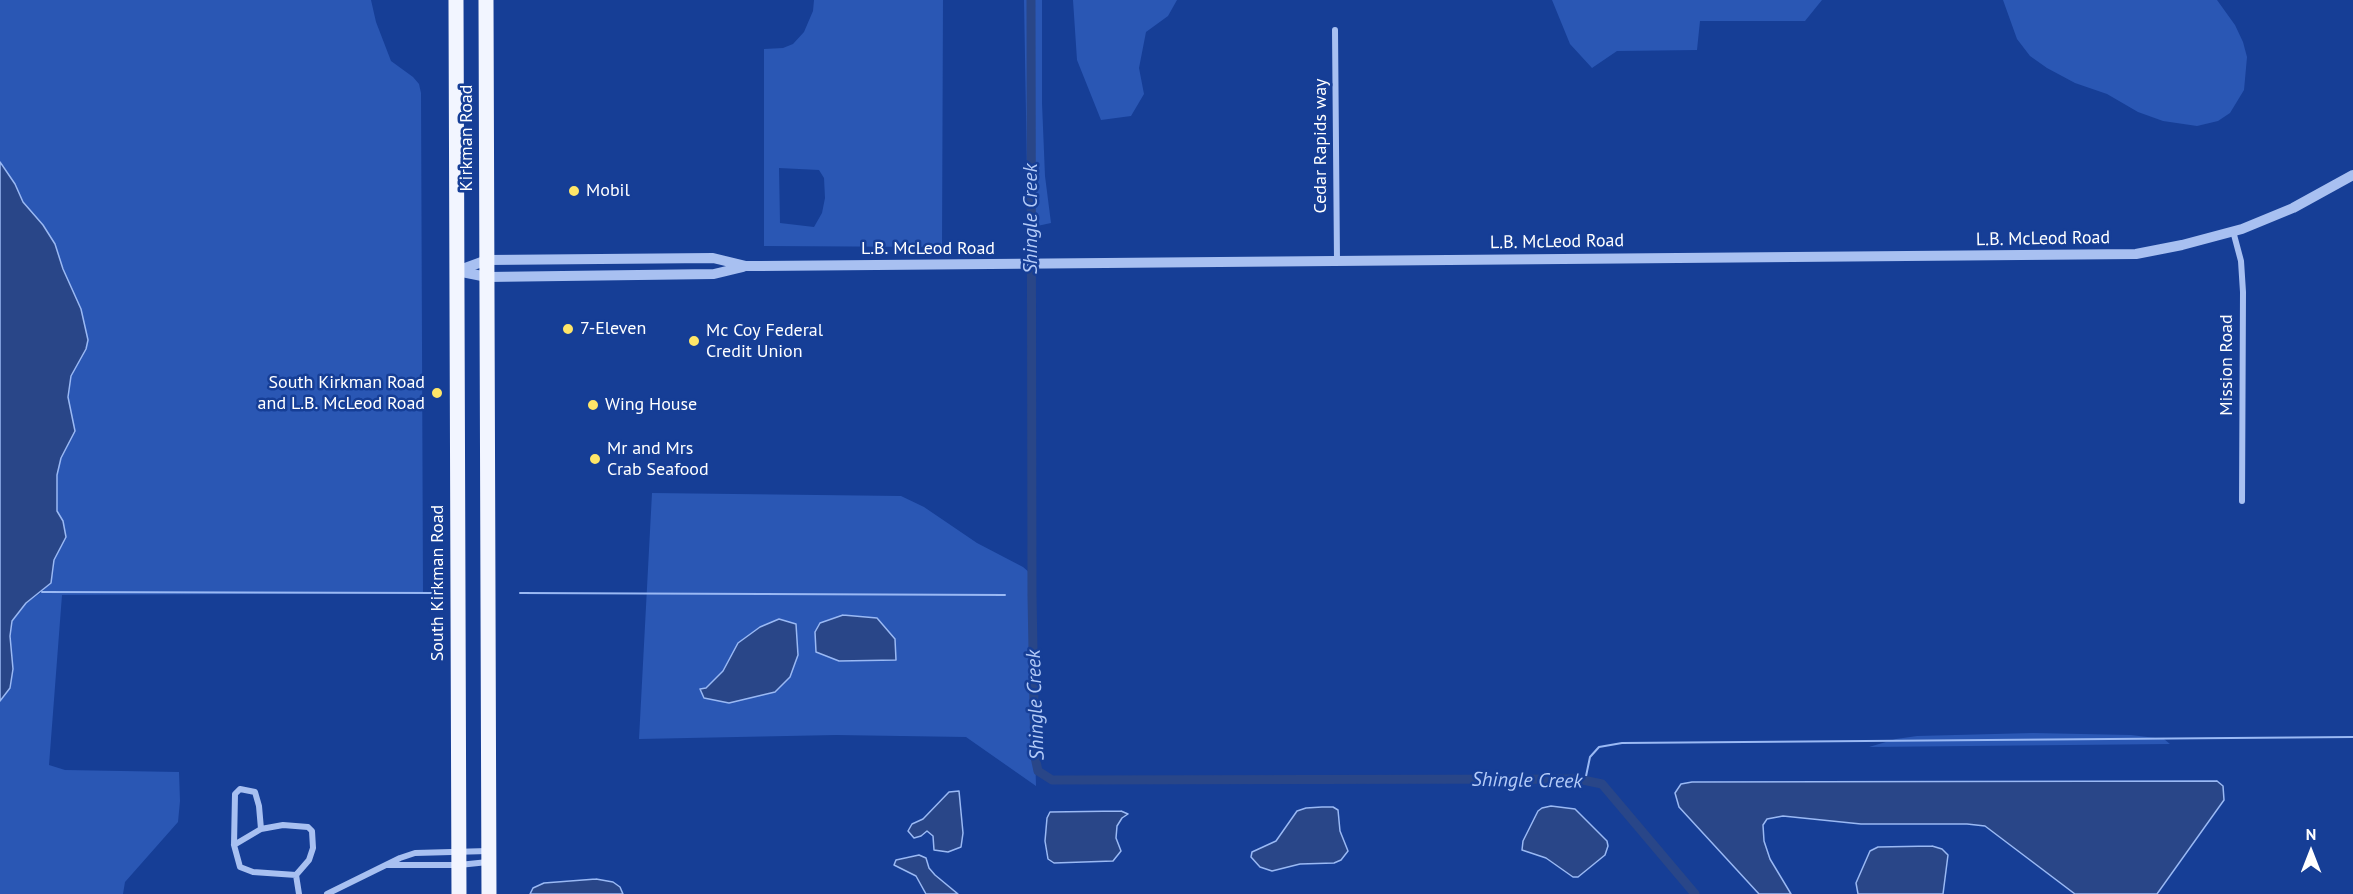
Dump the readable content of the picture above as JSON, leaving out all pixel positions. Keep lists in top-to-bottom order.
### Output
{
  "streets": {
    "main road": ["Kirkman Road", "South Kirkman Road"],
    "street": ["Cedar Rapids way", "L.B. McLeod Road", "Mission Road"]
  },
  "crossings": [
    ["Kirkman Road", "L.B. McLeod Road"],
    ["Kirkman Road", "South Kirkman Road"],
    ["Cedar Rapids way", "L.B. McLeod Road"],
    ["L.B. McLeod Road", "Mission Road"],
    ["L.B. McLeod Road", "South Kirkman Road"]
  ],
  "water": ["Shingle Creek"],
  "places": [
    "Mobil",
    "7-Eleven",
    "Mc Coy Federal Credit Union",
    "South Kirkman Road and L.B. McLeod Road",
    "Wing House",
    "Mr and Mrs Crab Seafood"
  ],
  "north": "top"
}
